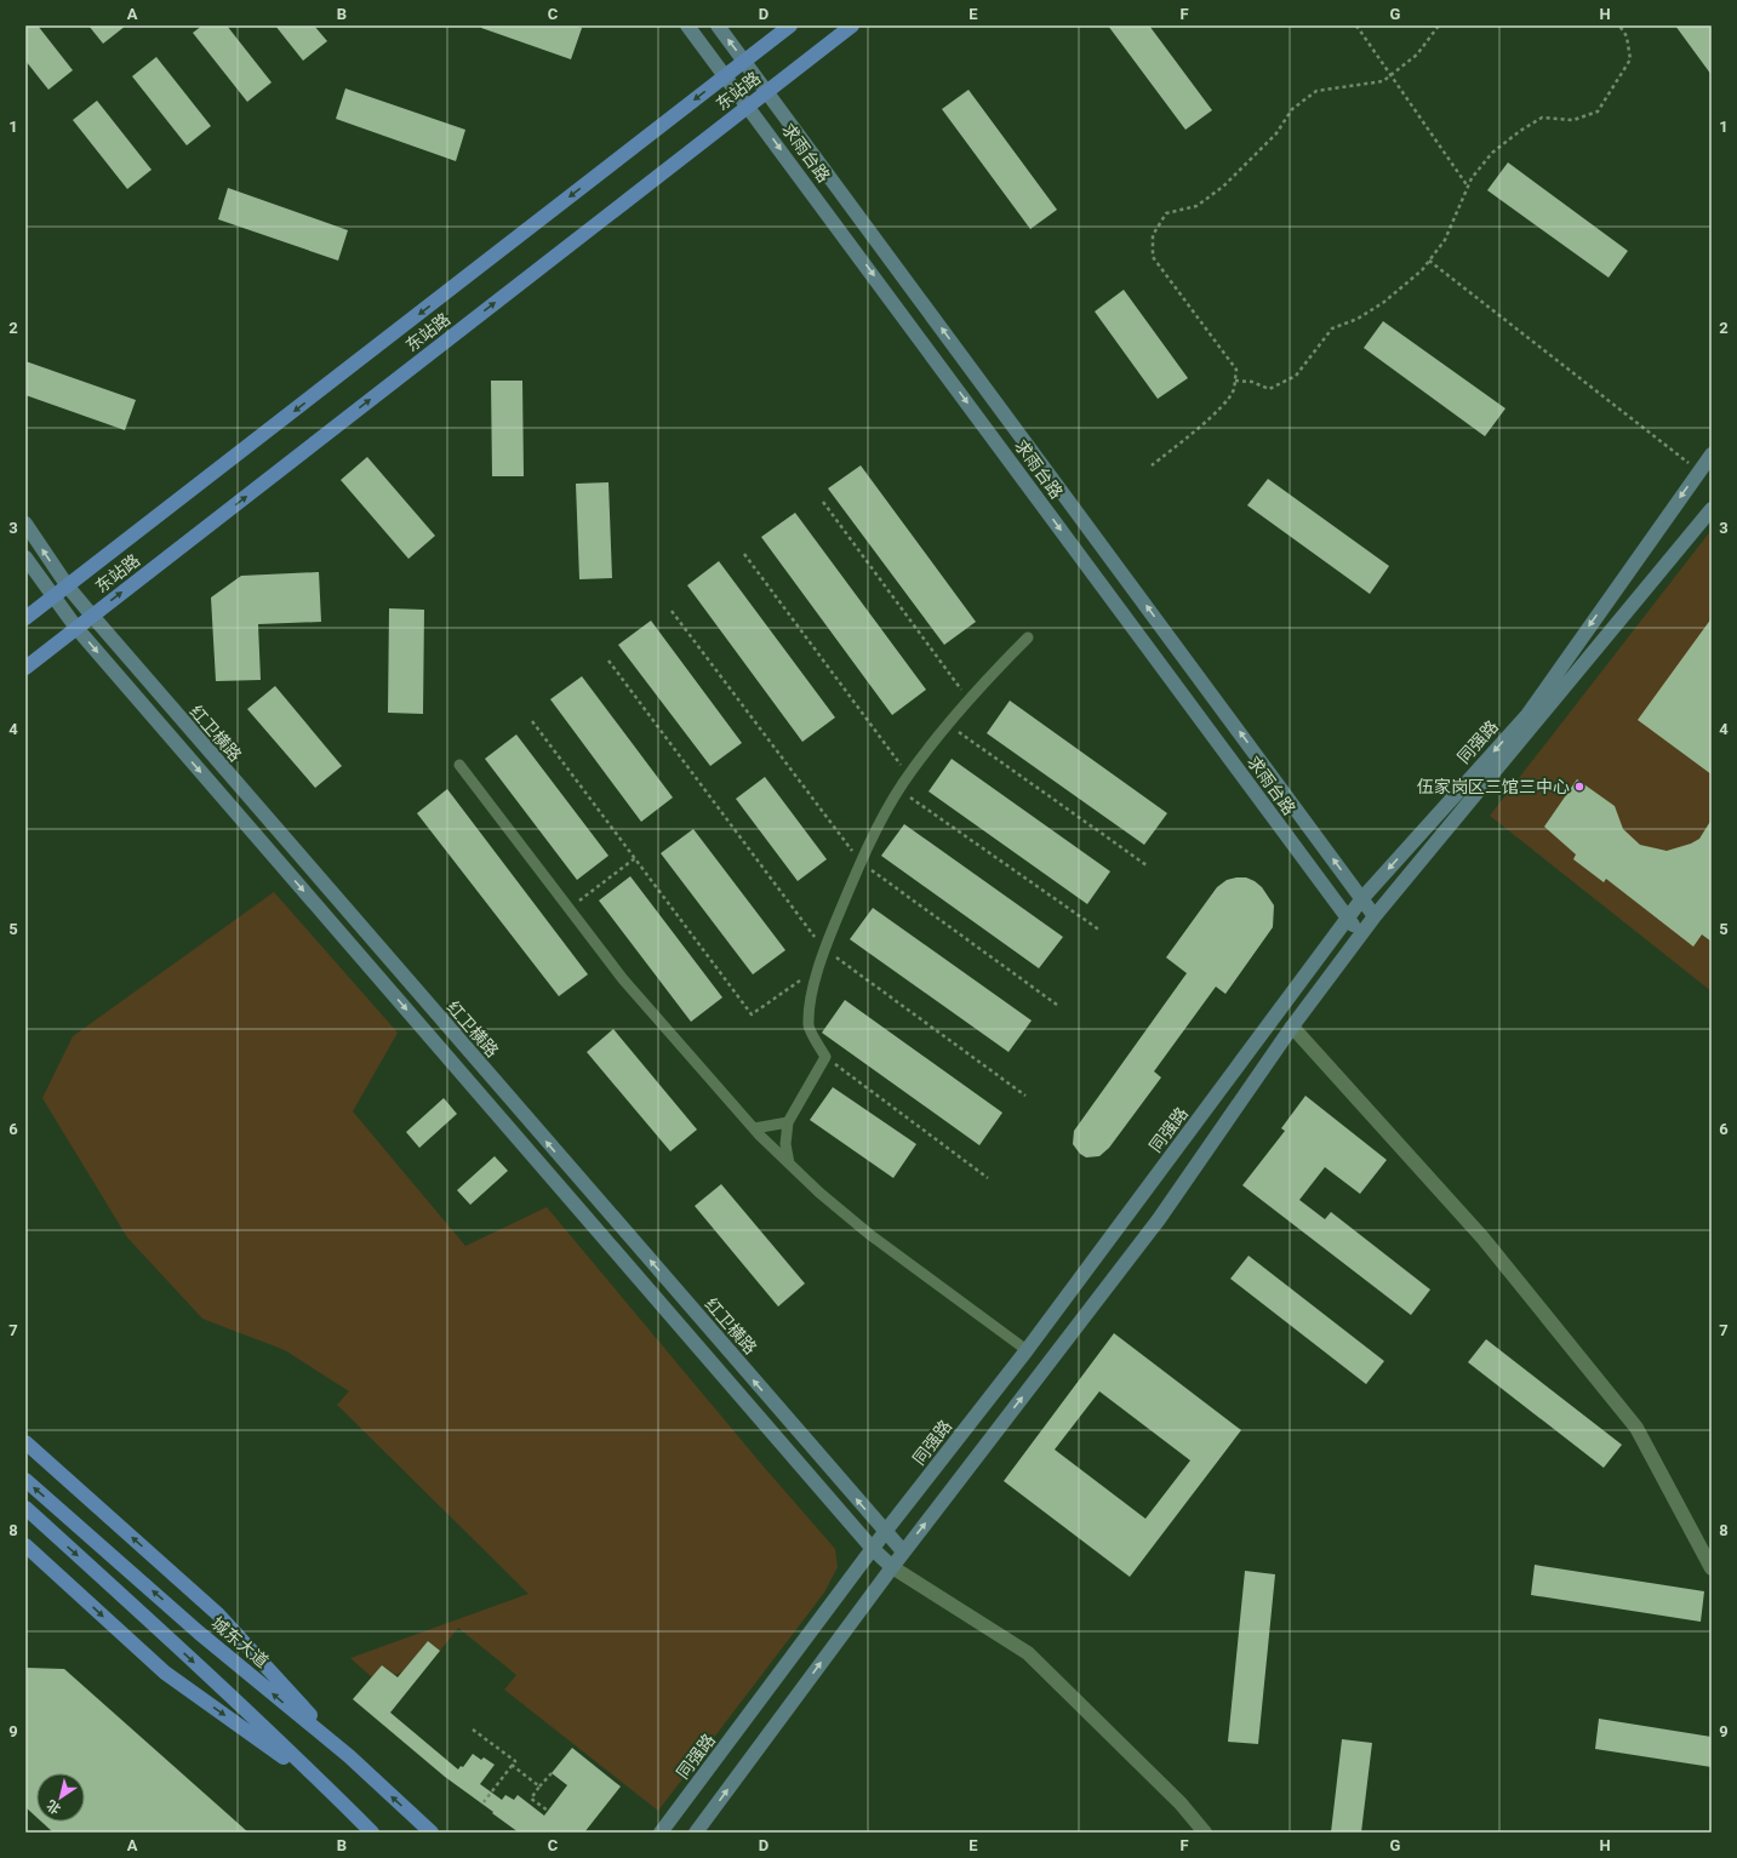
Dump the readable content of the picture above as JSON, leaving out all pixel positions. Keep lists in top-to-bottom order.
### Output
{
  "streets": {
    "main road": ["东站路", "城东大道"],
    "street": ["求雨台路", "红卫横路", "同强路"]
  },
  "crossings": [
    ["东站路", "求雨台路"],
    ["东站路", "红卫横路"],
    ["求雨台路", "同强路"],
    ["红卫横路", "同强路"]
  ],
  "places": ["伍家岗区三馆三中心"],
  "north": "bottom left",
  "grid": {
    "columns": [
      "A",
      "B",
      "C",
      "D",
      "E",
      "F",
      "G",
      "H"
    ],
    "rows": [
      "1",
      "2",
      "3",
      "4",
      "5",
      "6",
      "7",
      "8",
      "9"
    ]
  }
}
